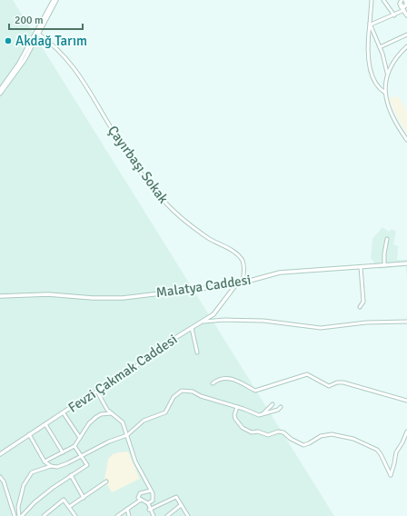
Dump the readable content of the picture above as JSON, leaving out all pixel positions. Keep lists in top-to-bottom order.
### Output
{
  "streets": {
    "street": ["Çayırbaşı Sokak", "Malatya Caddesi", "Fevzi Çakmak Caddesi"]
  },
  "crossings": [
    ["Çayırbaşı Sokak", "Malatya Caddesi"],
    ["Malatya Caddesi", "Fevzi Çakmak Caddesi"]
  ],
  "places": ["Akdağ Tarım"],
  "scale_bar": "200 m"
}
